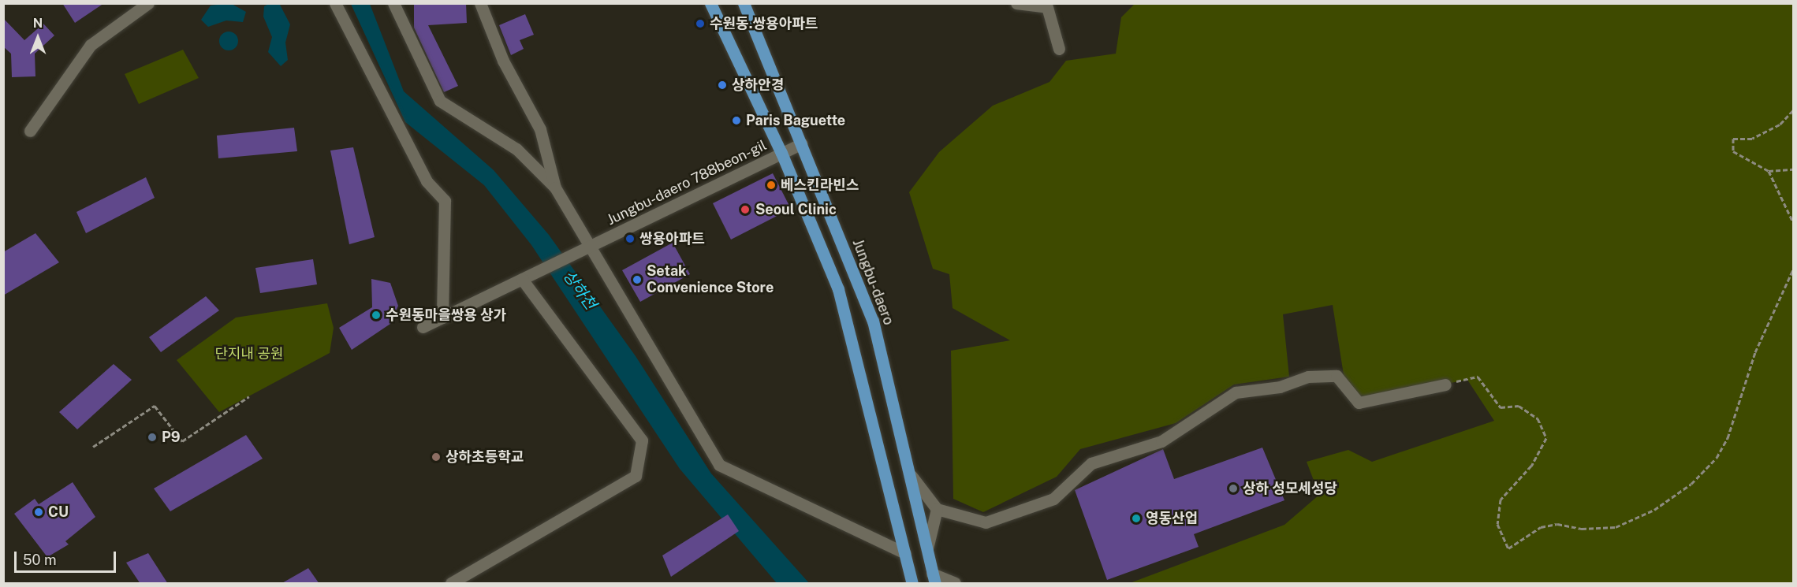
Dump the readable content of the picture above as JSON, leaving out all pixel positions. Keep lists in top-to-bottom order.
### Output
{
  "streets": {
    "main road": ["Jungbu-daero"],
    "street": ["Jungbu-daero 788beon-gil"]
  },
  "crossings": [
    ["Jungbu-daero 788beon-gil", "Jungbu-daero"]
  ],
  "water": ["상하천"],
  "parks": ["단지내 공원"],
  "places": [
    "수원동.쌍용아파트",
    "상하안경",
    "Paris Baguette",
    "베스킨라빈스",
    "Seoul Clinic",
    "쌍용아파트",
    "Setak Convenience Store",
    "수원동마을쌍용 상가",
    "P9",
    "상하초등학교",
    "상하 성모세성당",
    "CU",
    "영동산업"
  ],
  "scale_bar": "50 m",
  "north": "top"
}
